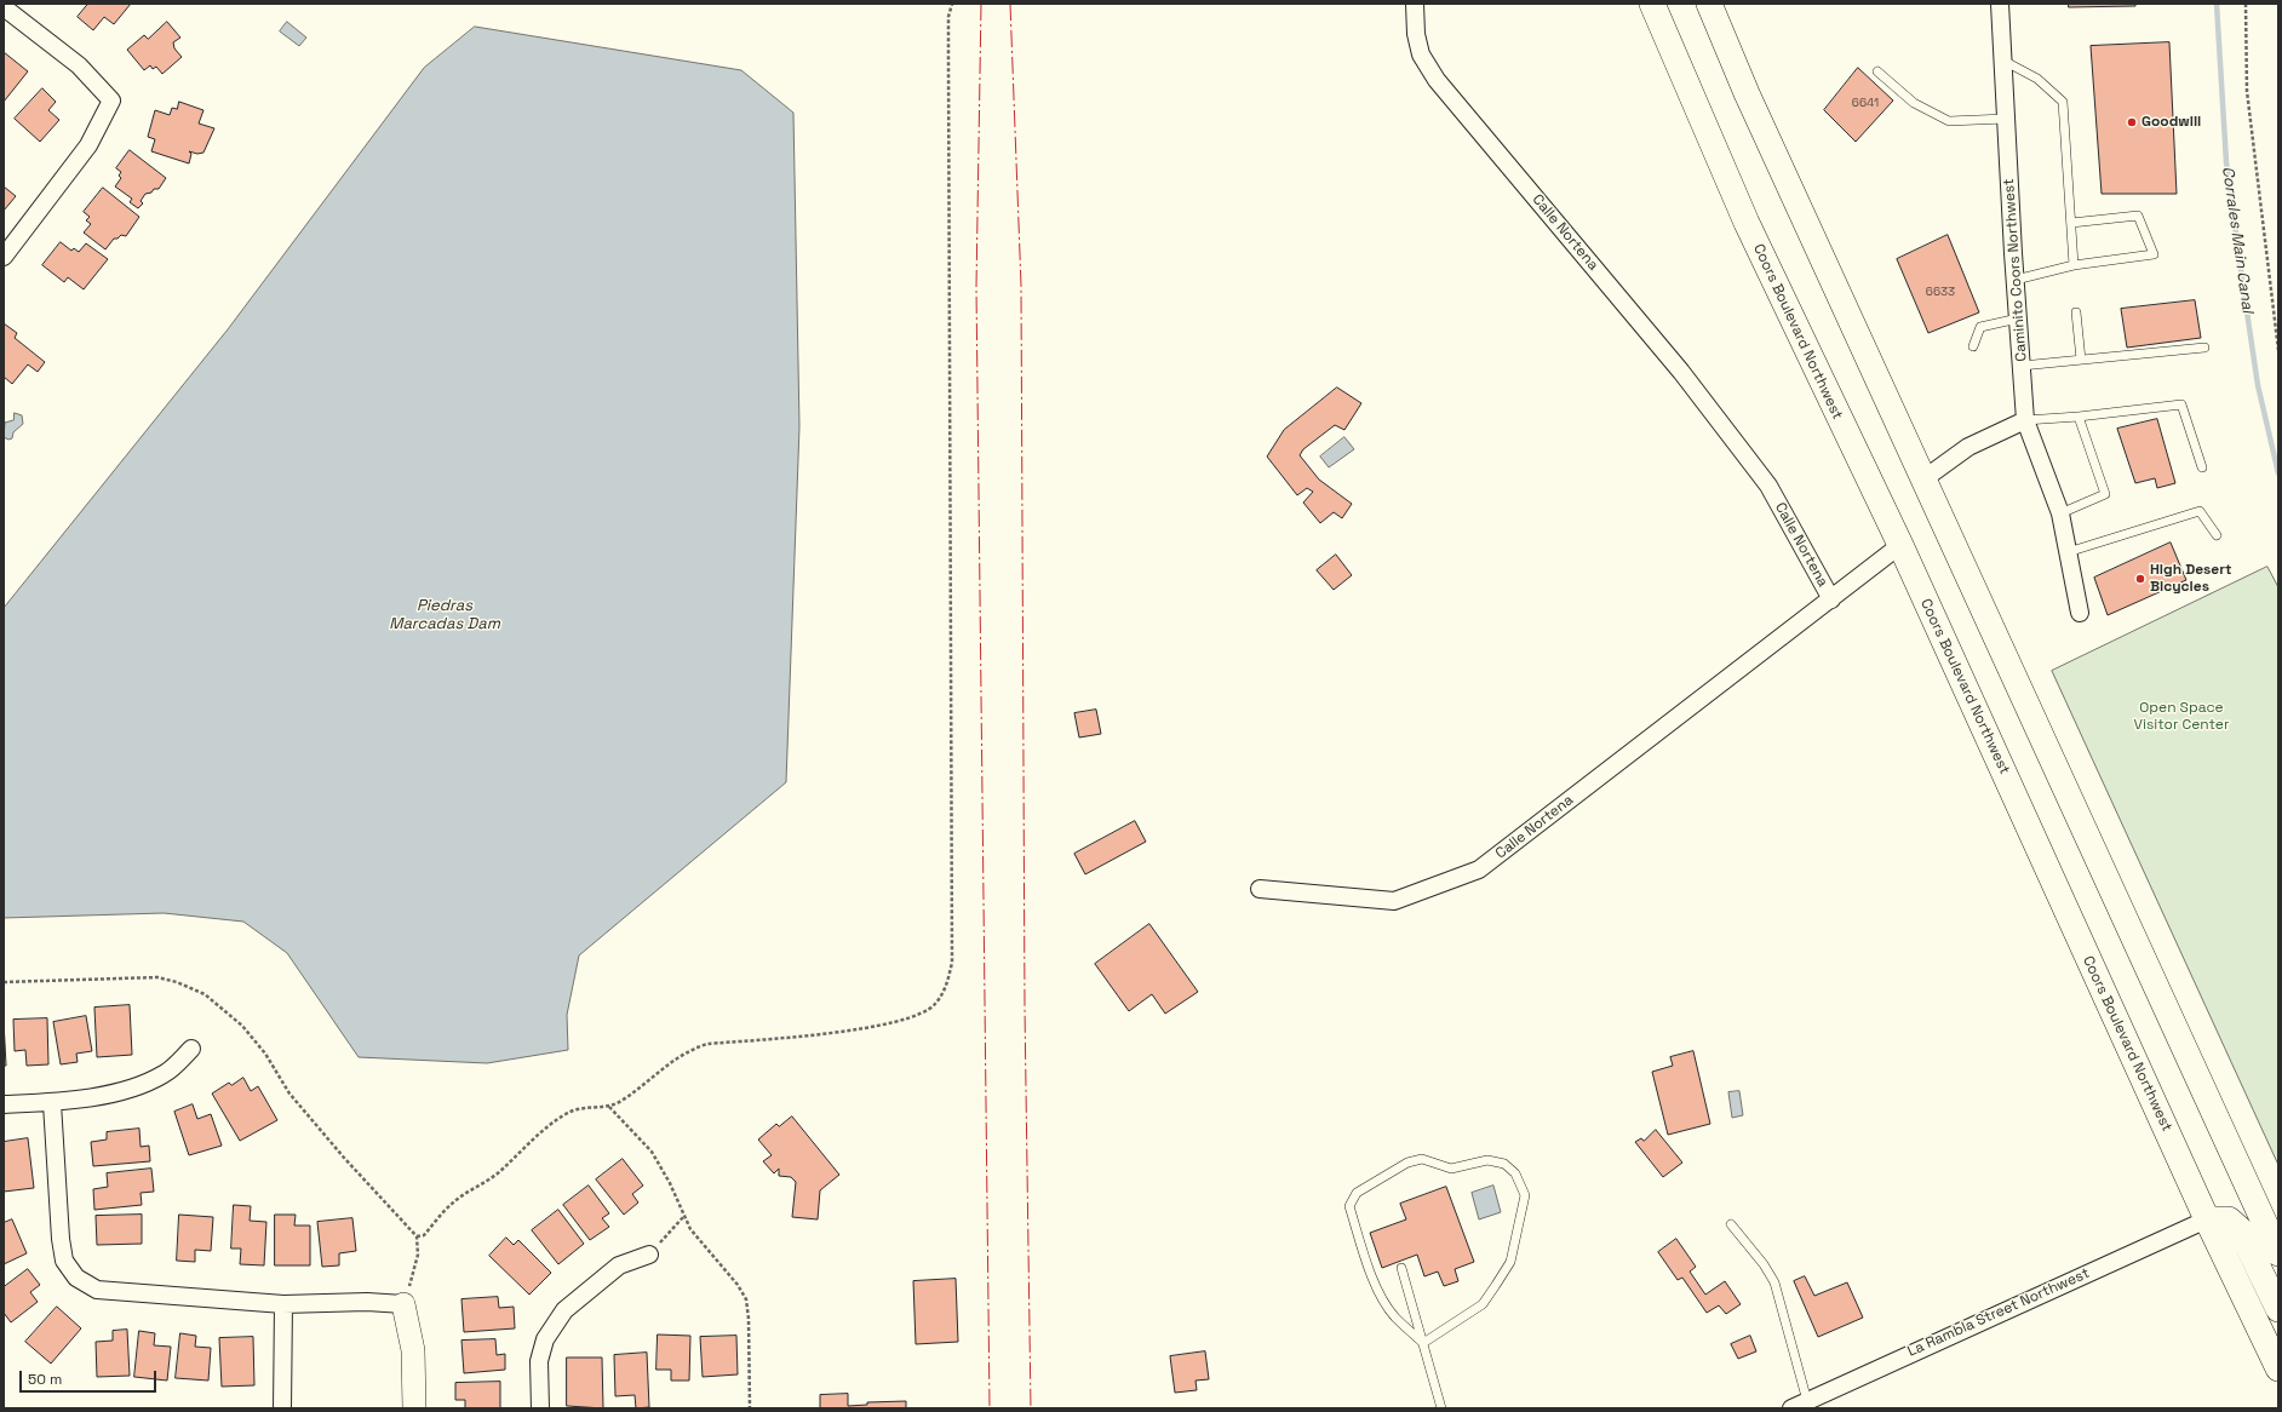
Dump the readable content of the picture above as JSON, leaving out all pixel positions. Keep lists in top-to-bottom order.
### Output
{
  "streets": {
    "main road": ["Coors Boulevard Northwest"],
    "street": ["Calle Nortena", "Caminito Coors Northwest", "La Rambla Street Northwest"]
  },
  "crossings": [
    ["Coors Boulevard Northwest", "La Rambla Street Northwest"]
  ],
  "water": ["Corrales Main Canal", "Piedras Marcadas Dam"],
  "parks": ["Open Space Visitor Center"],
  "places": ["Goodwill", "High Desert Bicycles"],
  "house_numbers": ["6641", "6633"],
  "scale_bar": "50 m"
}
